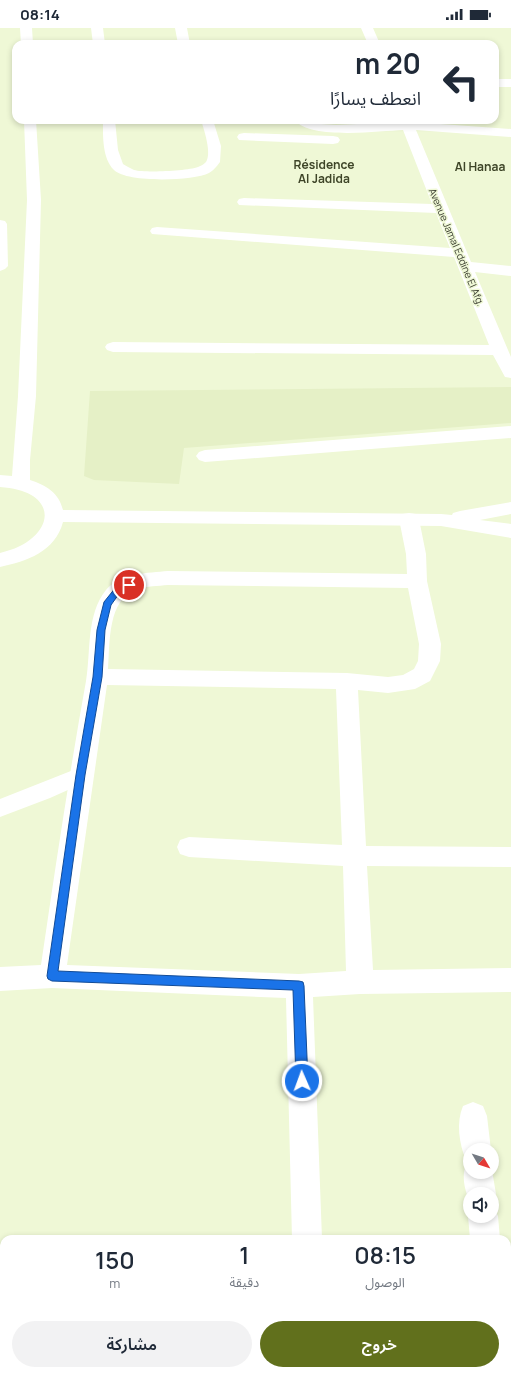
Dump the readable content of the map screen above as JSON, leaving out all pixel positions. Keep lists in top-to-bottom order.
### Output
{
  "streets": {
    "street": ["Avenue Jamal Eddine El Afg."]
  },
  "districts": ["Résidence Al Jadida", "Al Hanaa"],
  "north": "bottom right",
  "page": {
    "status": "08:14",
    "turn": ["20 m", "انعطف يسارًا"],
    "eta": [
      "08:15",
      "الوصول",
      "1",
      "دقيقة",
      "150",
      "m"
    ],
    "buttons": ["خروج", "مشاركة"]
  }
}
